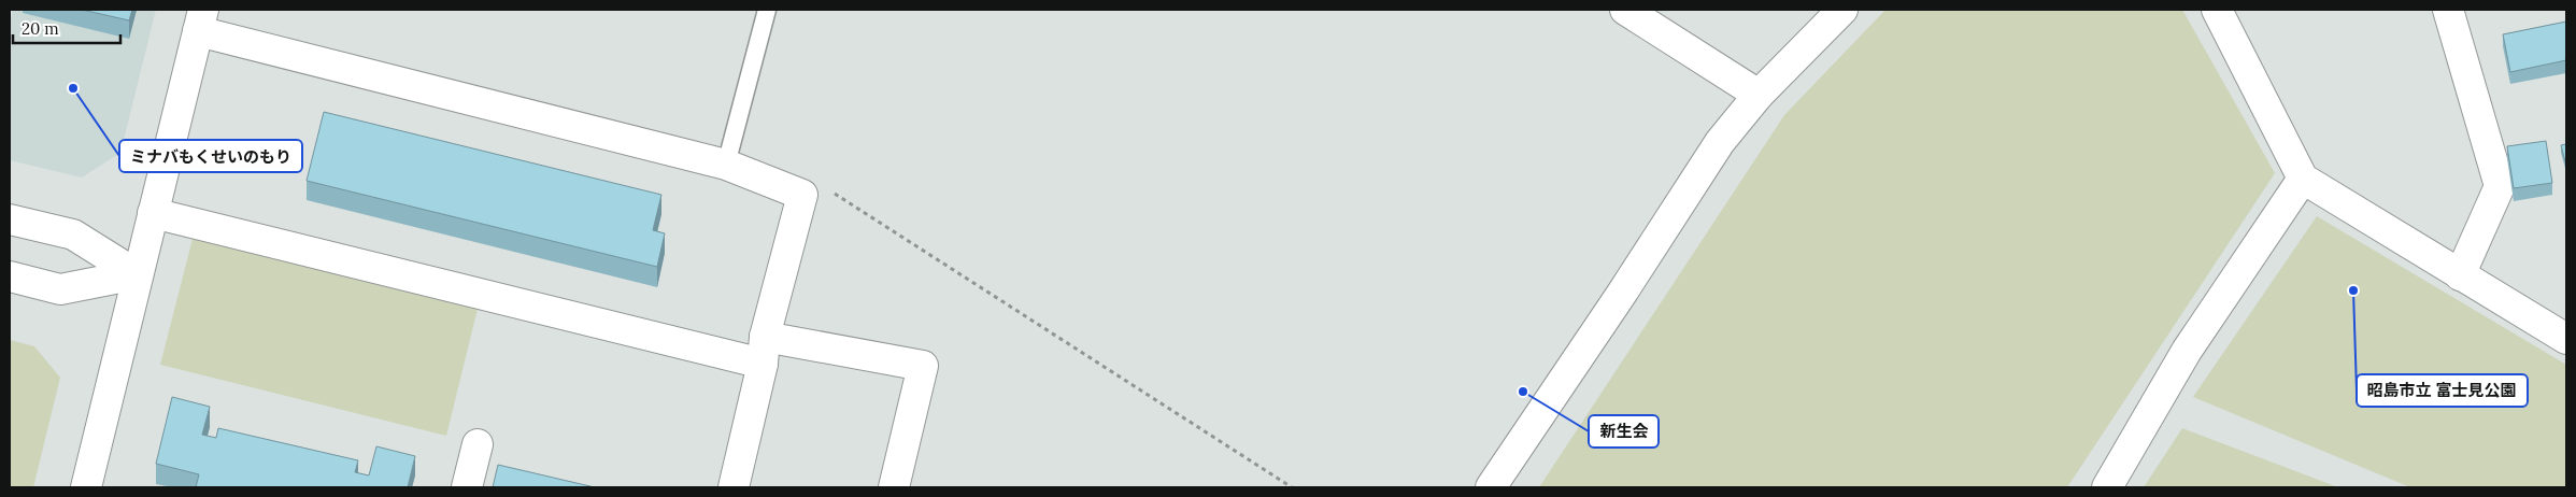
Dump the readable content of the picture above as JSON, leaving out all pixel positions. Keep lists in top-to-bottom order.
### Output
{
  "places": ["ミナバもくせいのもり", "昭島市立 富士見公園", "新生会"],
  "scale_bar": "20 m"
}
